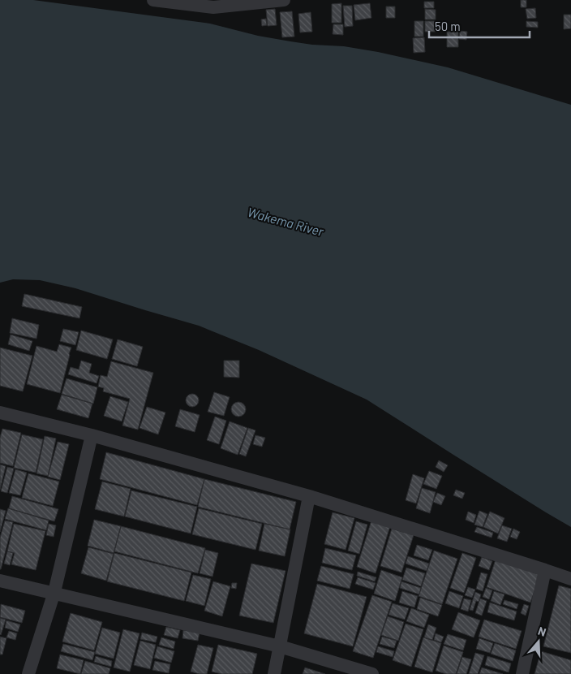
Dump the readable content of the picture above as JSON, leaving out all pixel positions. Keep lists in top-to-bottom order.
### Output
{
  "water": ["Wakema River"],
  "scale_bar": "50 m",
  "north": "top"
}
